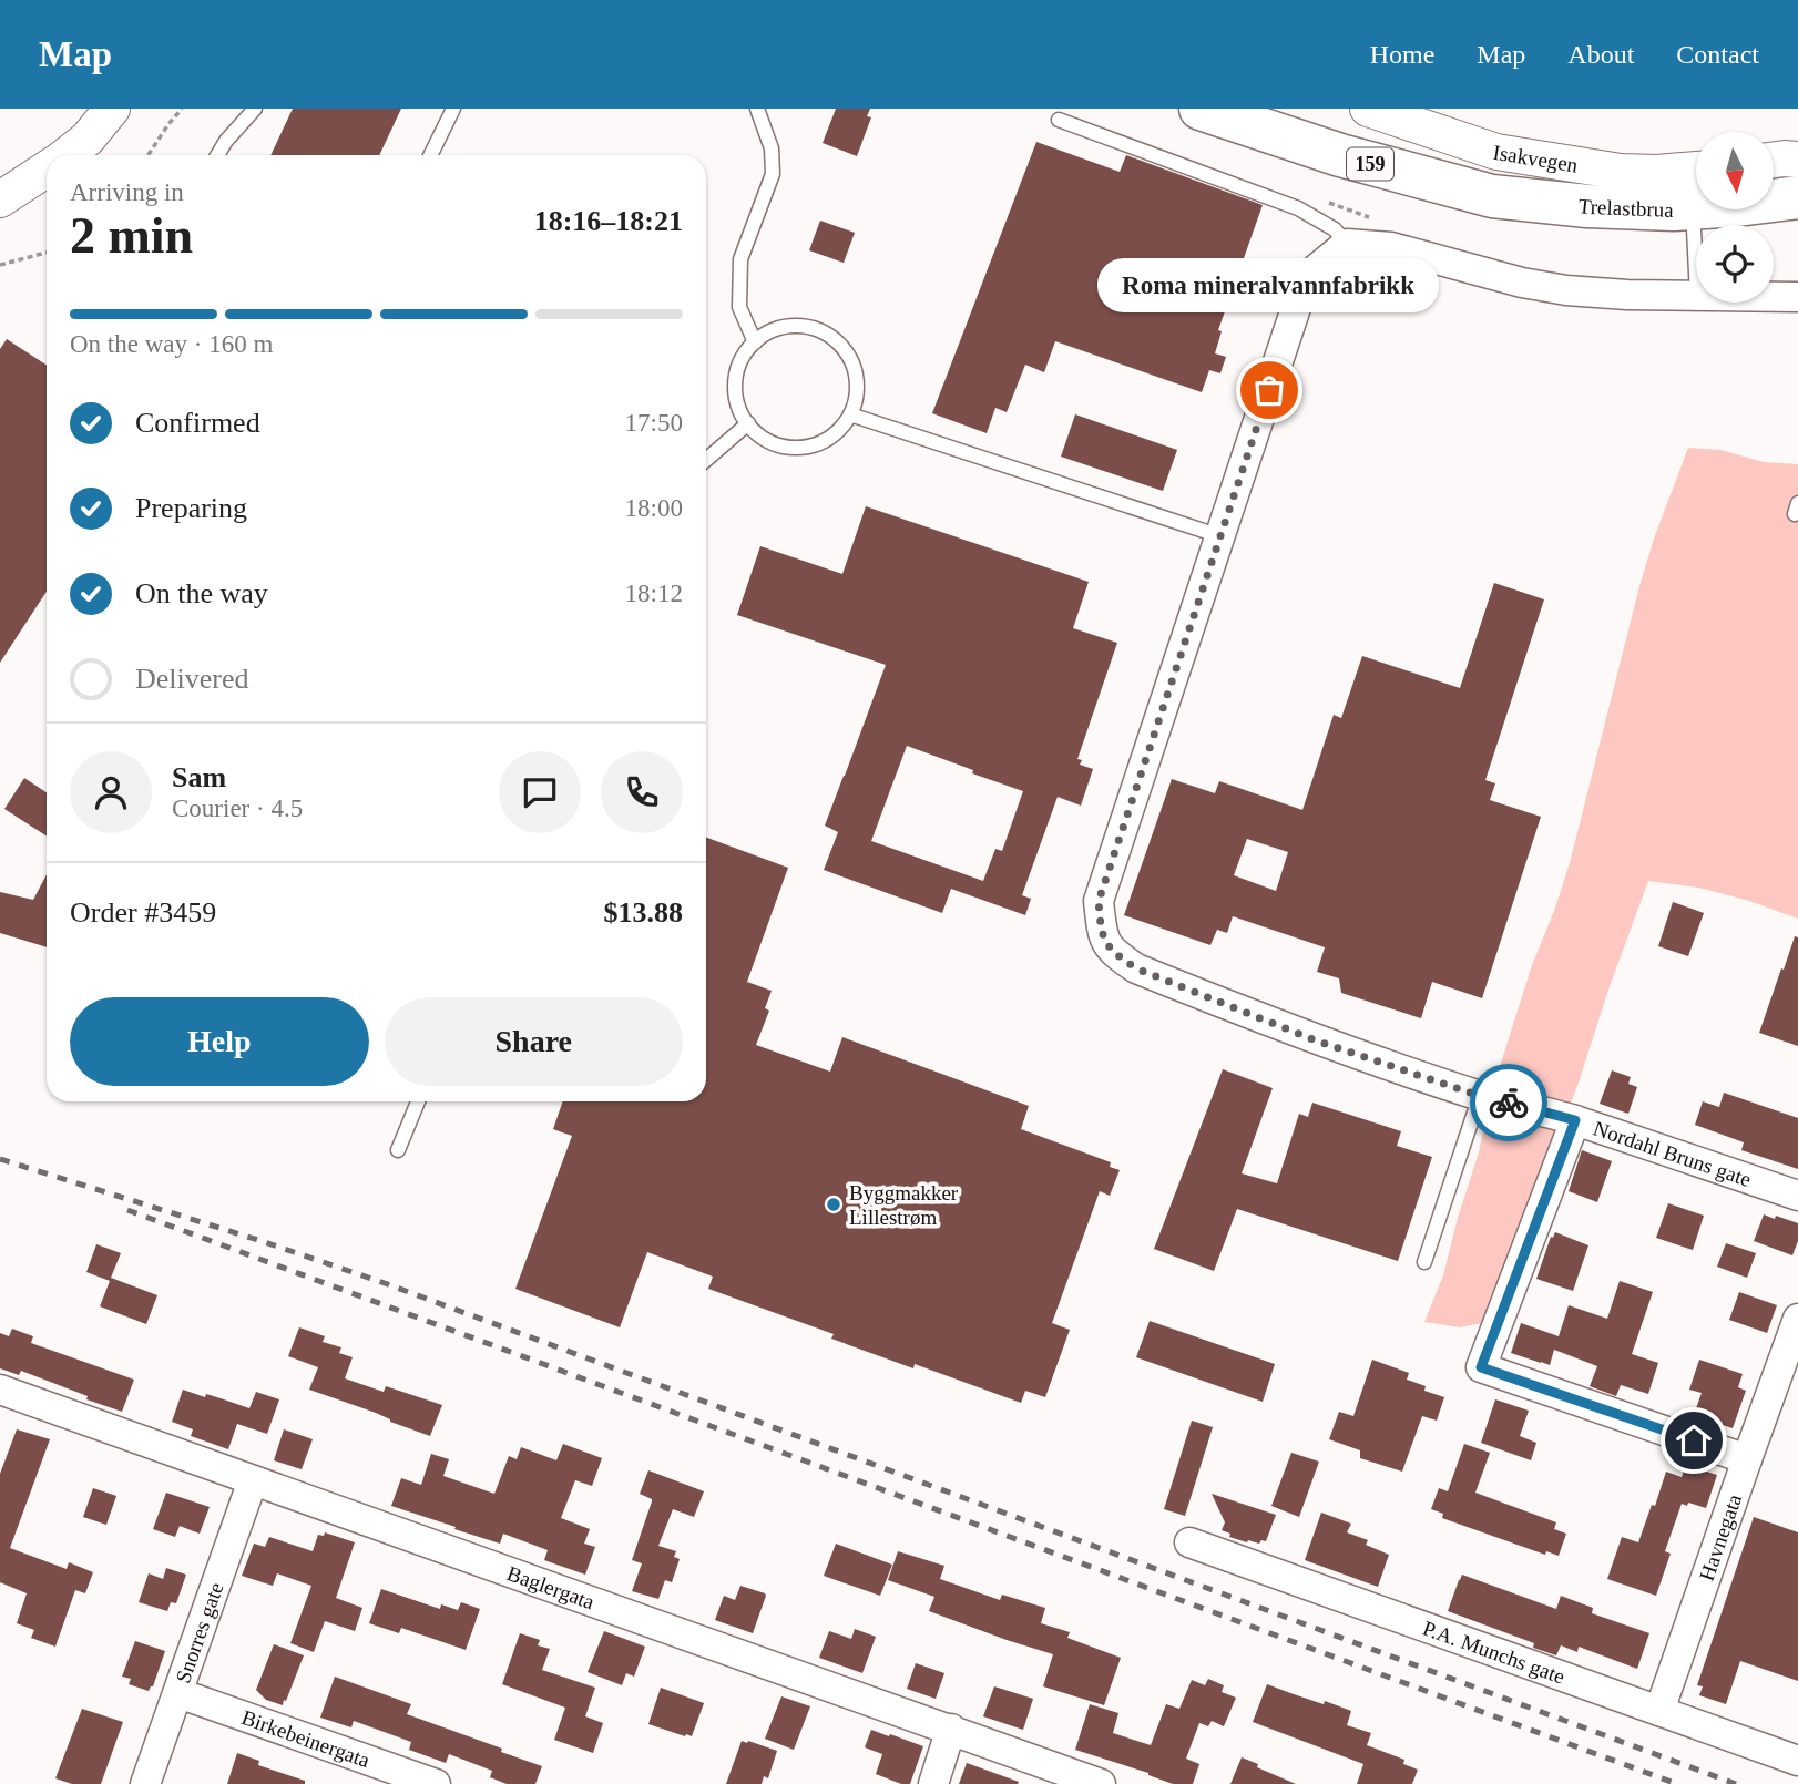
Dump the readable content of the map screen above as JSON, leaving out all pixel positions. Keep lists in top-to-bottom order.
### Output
{
  "streets": {
    "highway": ["159", "Trelastbrua"],
    "street": [
      "Isakvegen",
      "Nordahl Bruns gate",
      "Havnegata",
      "Baglergata",
      "Snorres gate",
      "P.A. Munchs gate",
      "Birkebeinergata"
    ]
  },
  "crossings": [
    ["Havnegata", "P.A. Munchs gate"],
    ["Baglergata", "Snorres gate"],
    ["Snorres gate", "Birkebeinergata"]
  ],
  "places": ["Roma mineralvannfabrikk", "Byggmakker Lillestrøm"],
  "north": "bottom",
  "page": {
    "header": "Map",
    "nav": [
      "Home",
      "Map",
      "About",
      "Contact"
    ],
    "heading": ["2 min", "Arriving in", "18:16–18:21"],
    "panel": [
      "Sam",
      "Courier · 4.5",
      "Order #3459",
      "$13.88"
    ],
    "bubble": "Roma mineralvannfabrikk",
    "bar": "On the way · 160 m",
    "list": [
      ["Confirmed", "17:50"],
      ["Preparing", "18:00"],
      ["On the way", "18:12"],
      "Delivered"
    ],
    "buttons": ["Help", "Share"]
  }
}
